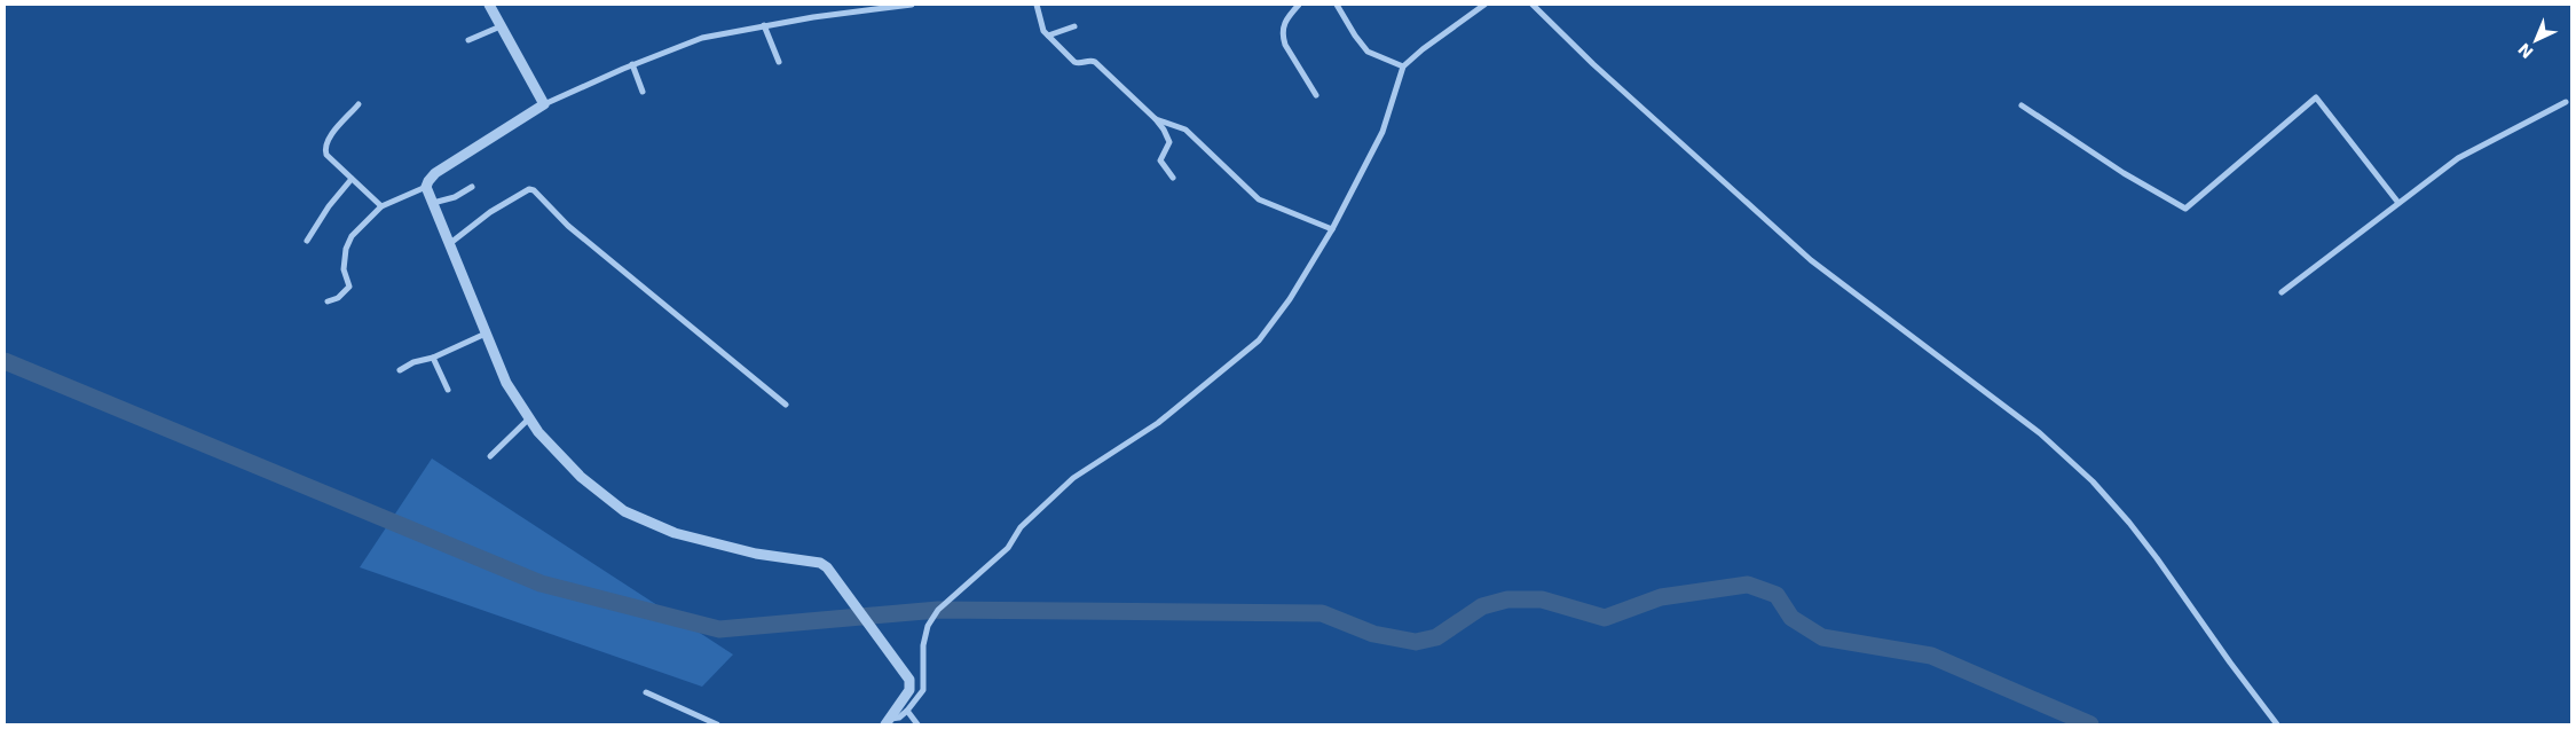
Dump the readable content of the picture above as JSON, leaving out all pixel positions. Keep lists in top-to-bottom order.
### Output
{
  "north": "bottom left"
}
